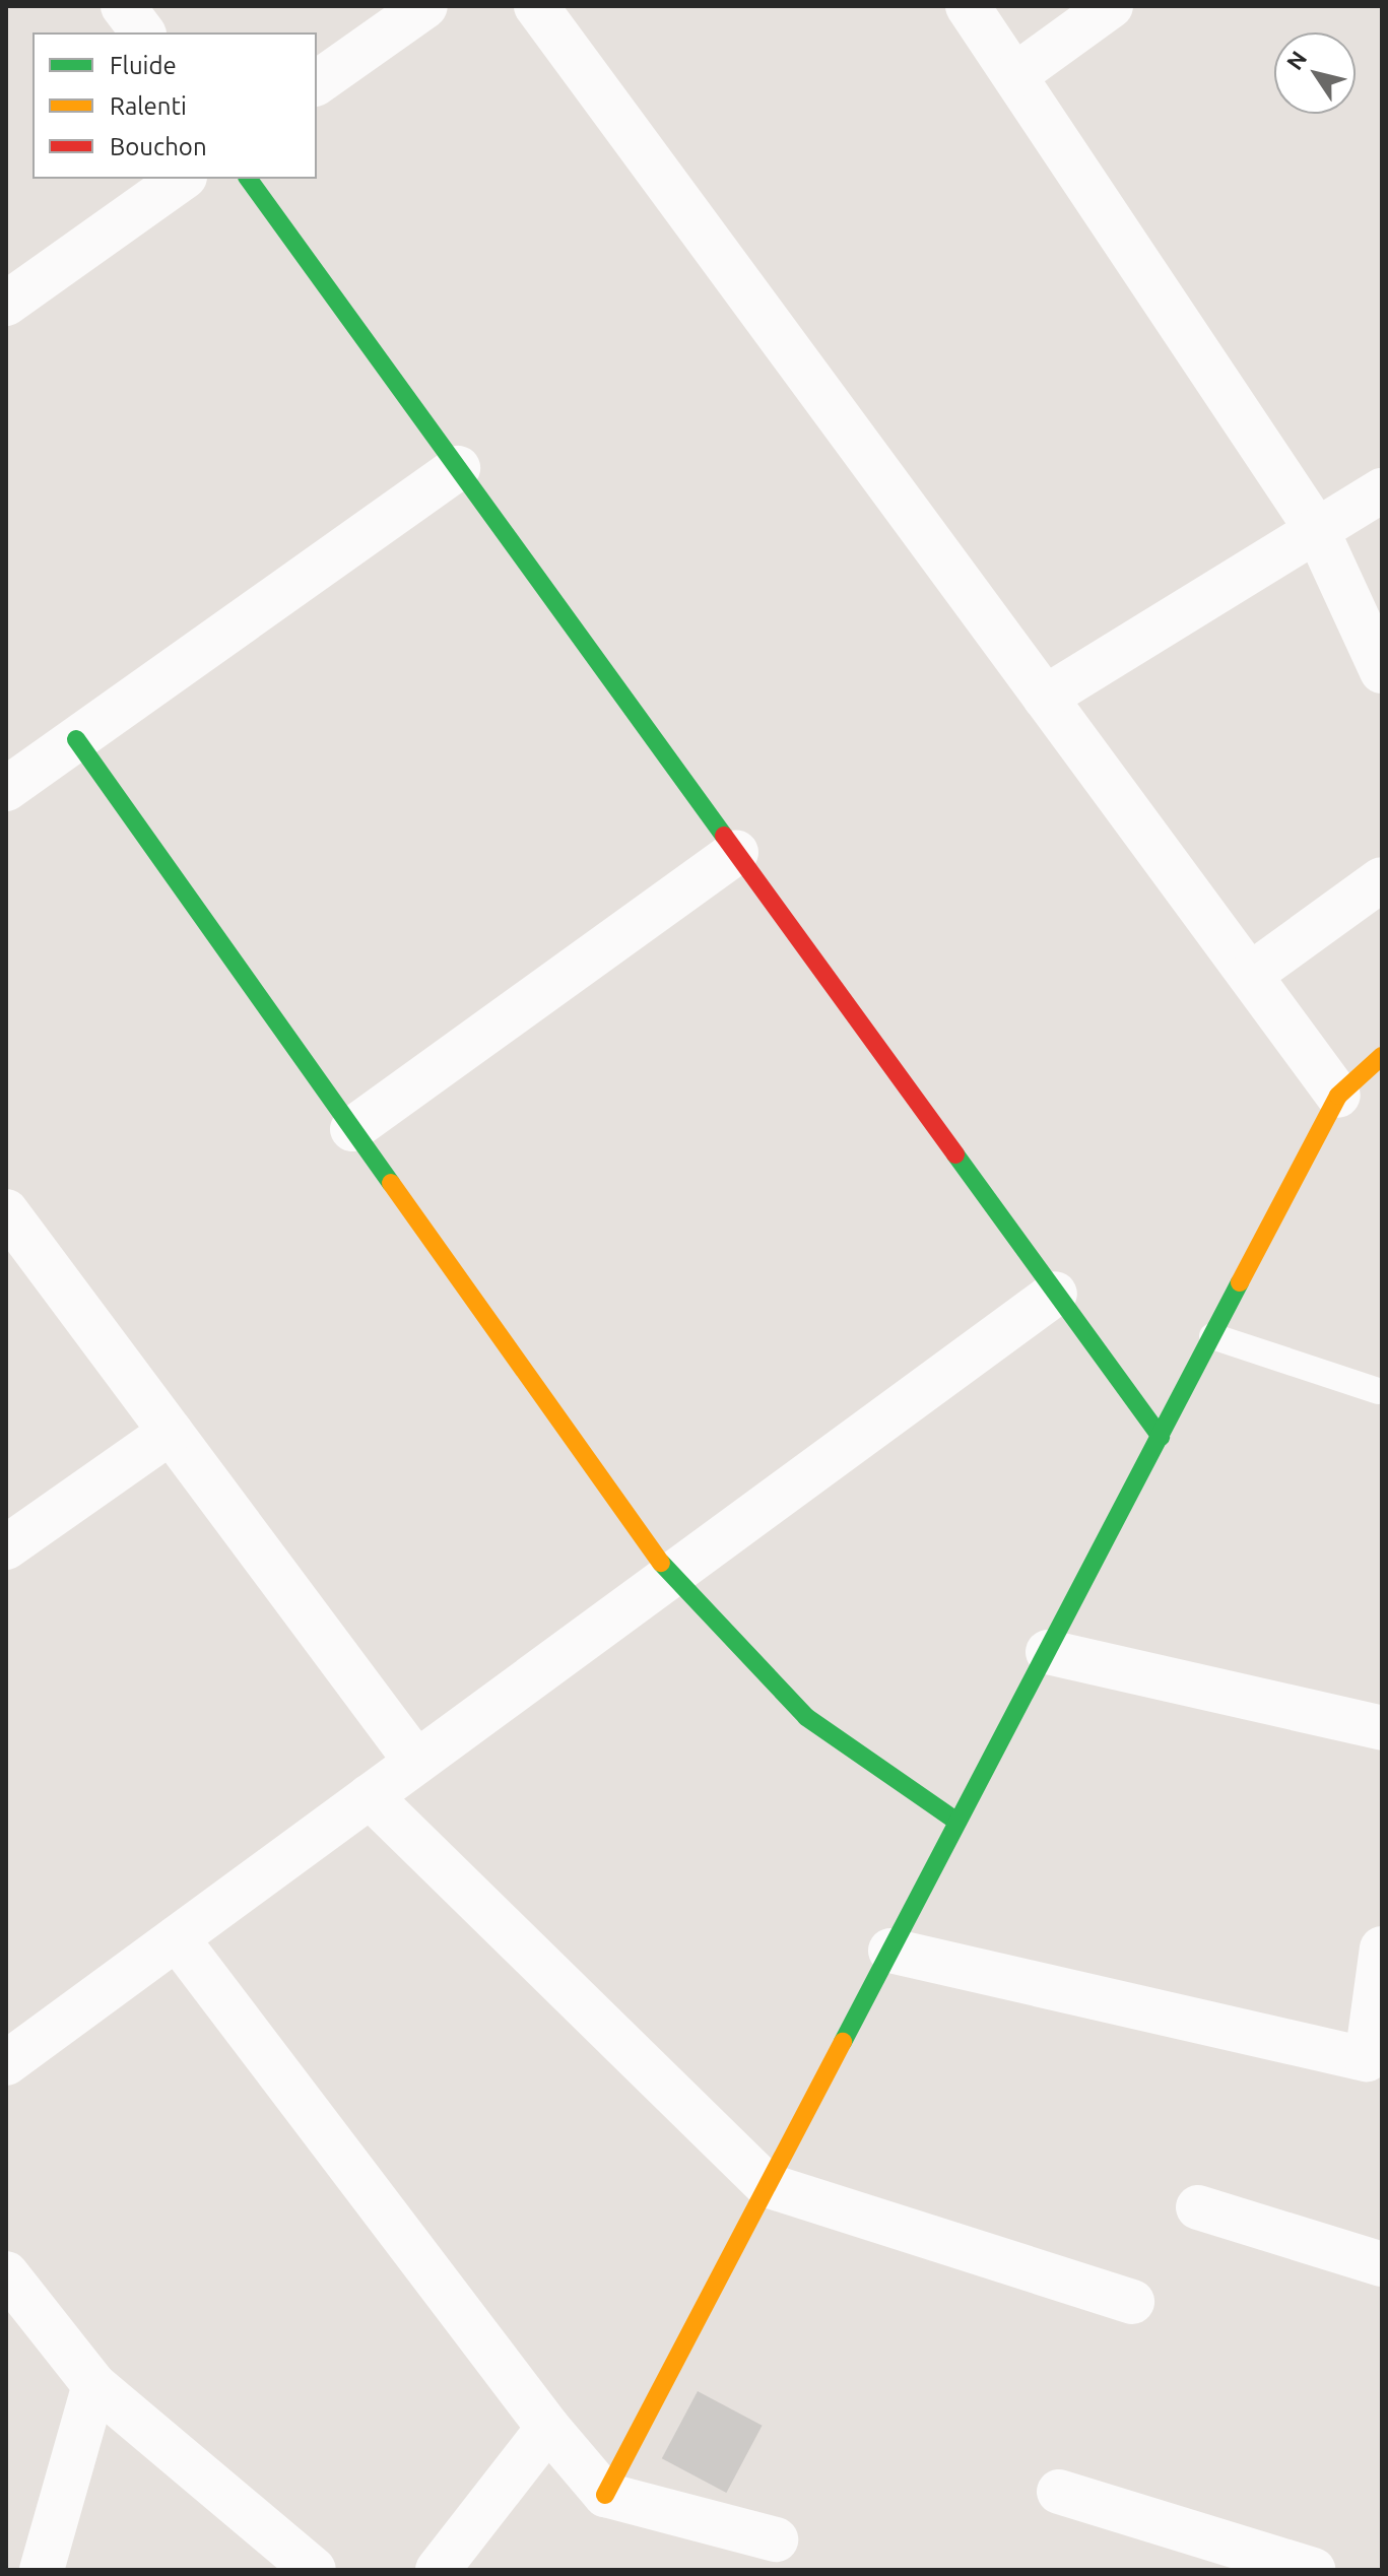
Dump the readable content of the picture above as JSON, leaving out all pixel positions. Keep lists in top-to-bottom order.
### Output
{
  "legend": ["Fluide", "Ralenti", "Bouchon"],
  "north": "top left"
}
